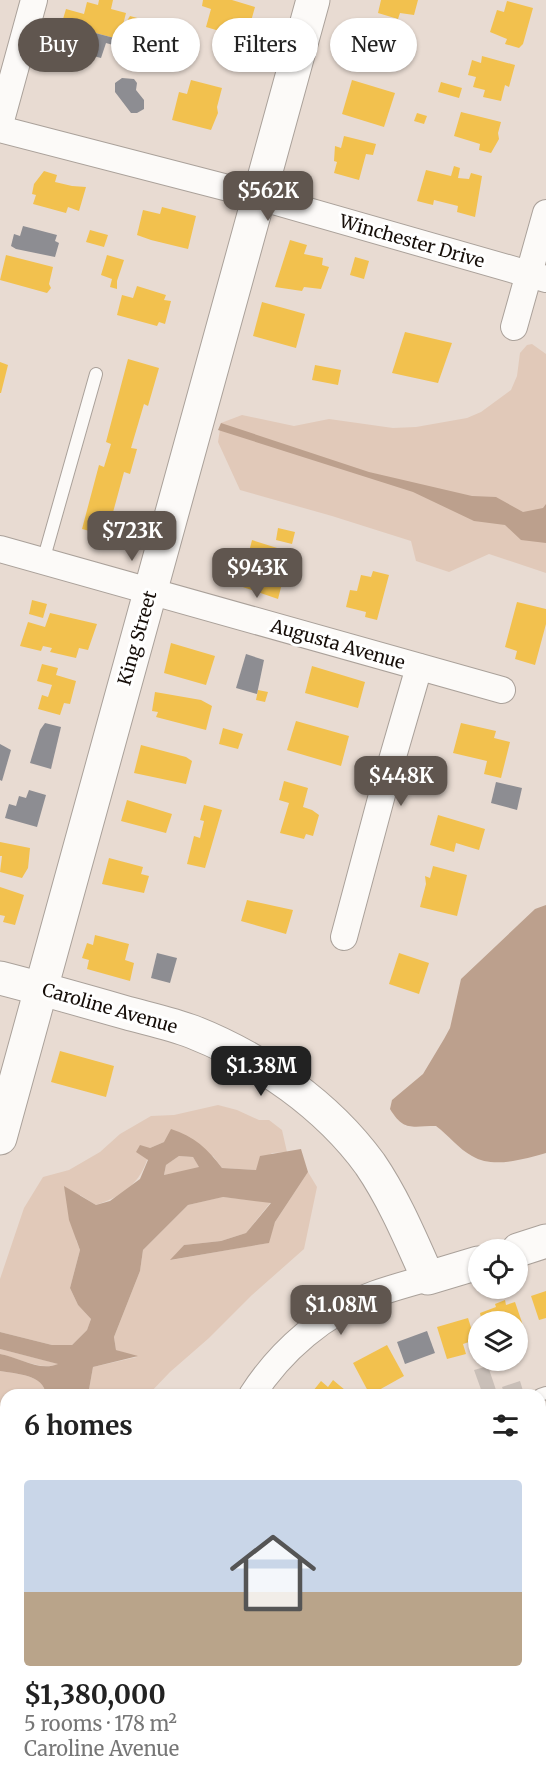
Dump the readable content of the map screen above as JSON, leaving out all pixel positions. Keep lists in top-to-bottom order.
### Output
{
  "streets": {
    "street": [
      "Winchester Drive",
      "King Street",
      "Augusta Avenue",
      "Caroline Avenue"
    ]
  },
  "crossings": [
    ["Winchester Drive", "King Street"],
    ["King Street", "Augusta Avenue"],
    ["King Street", "Caroline Avenue"]
  ],
  "page": {
    "chip": [
      "Buy",
      "Rent",
      "Filters",
      "New"
    ],
    "price": [
      "$562K",
      "$723K",
      "$943K",
      "$448K",
      "$1.38M",
      "$1.08M"
    ],
    "heading": "6 homes",
    "list": [
      {
        "name": "$1,380,000",
        "note": "5 rooms · 178 m² · Caroline Avenue"
      }
    ]
  }
}
